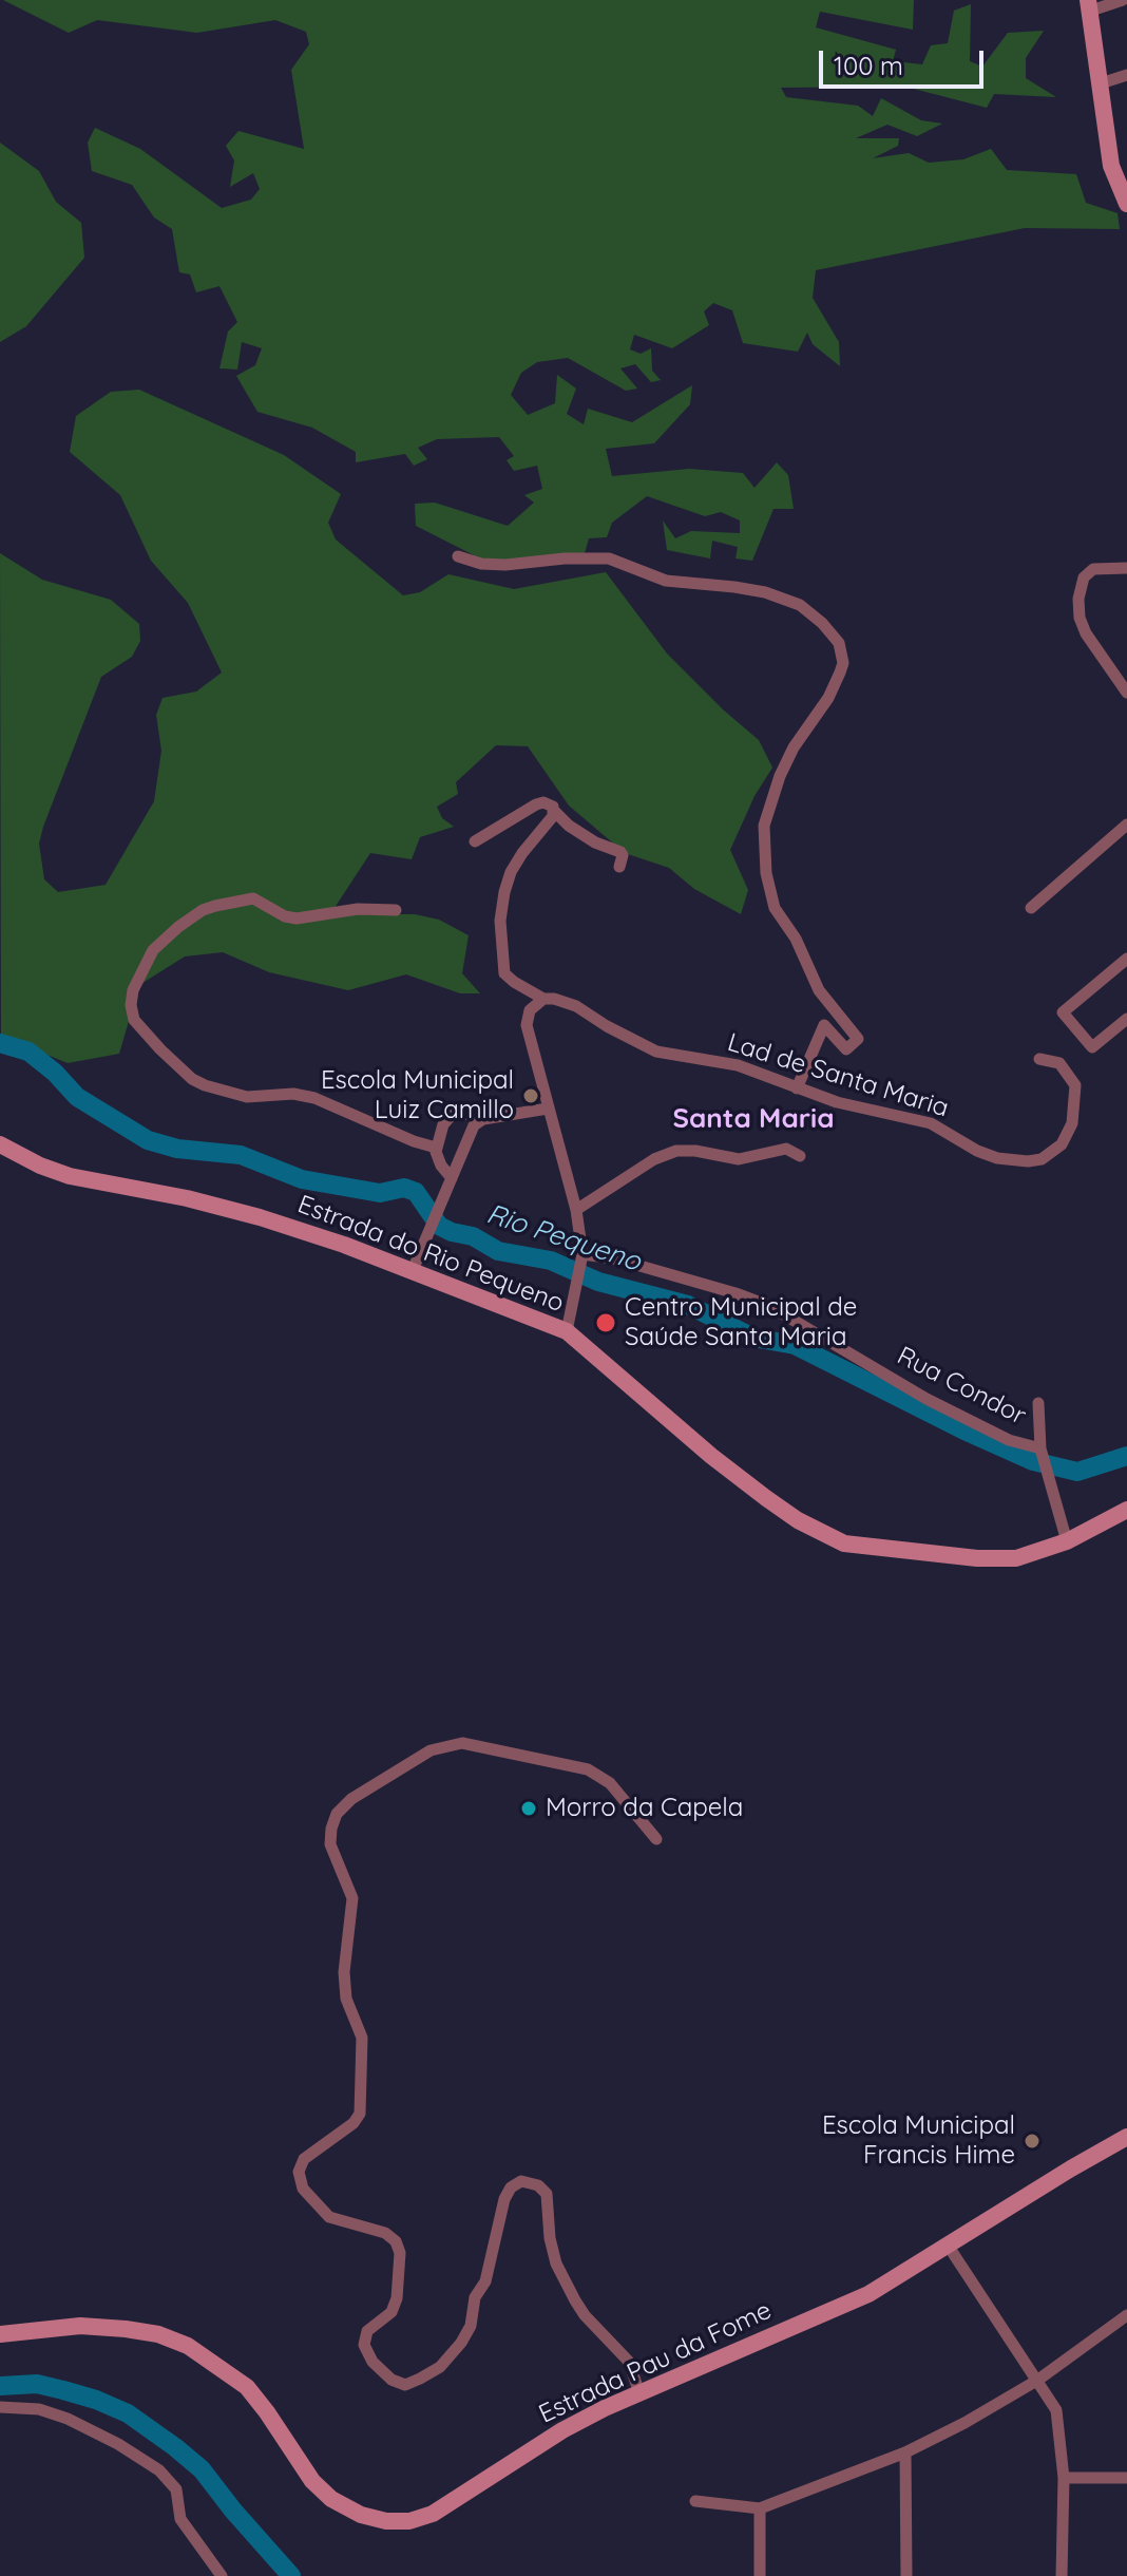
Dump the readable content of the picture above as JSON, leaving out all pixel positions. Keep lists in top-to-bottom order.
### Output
{
  "streets": {
    "street": [
      "Lad de Santa Maria",
      "Estrada do Rio Pequeno",
      "Rua Condor",
      "Estrada Pau da Fome"
    ]
  },
  "districts": ["Santa Maria"],
  "water": ["Rio Pequeno"],
  "places": [
    "Escola Municipal Luiz Camillo",
    "Centro Municipal de Saúde Santa Maria",
    "Morro da Capela",
    "Escola Municipal Francis Hime"
  ],
  "scale_bar": "100 m"
}
